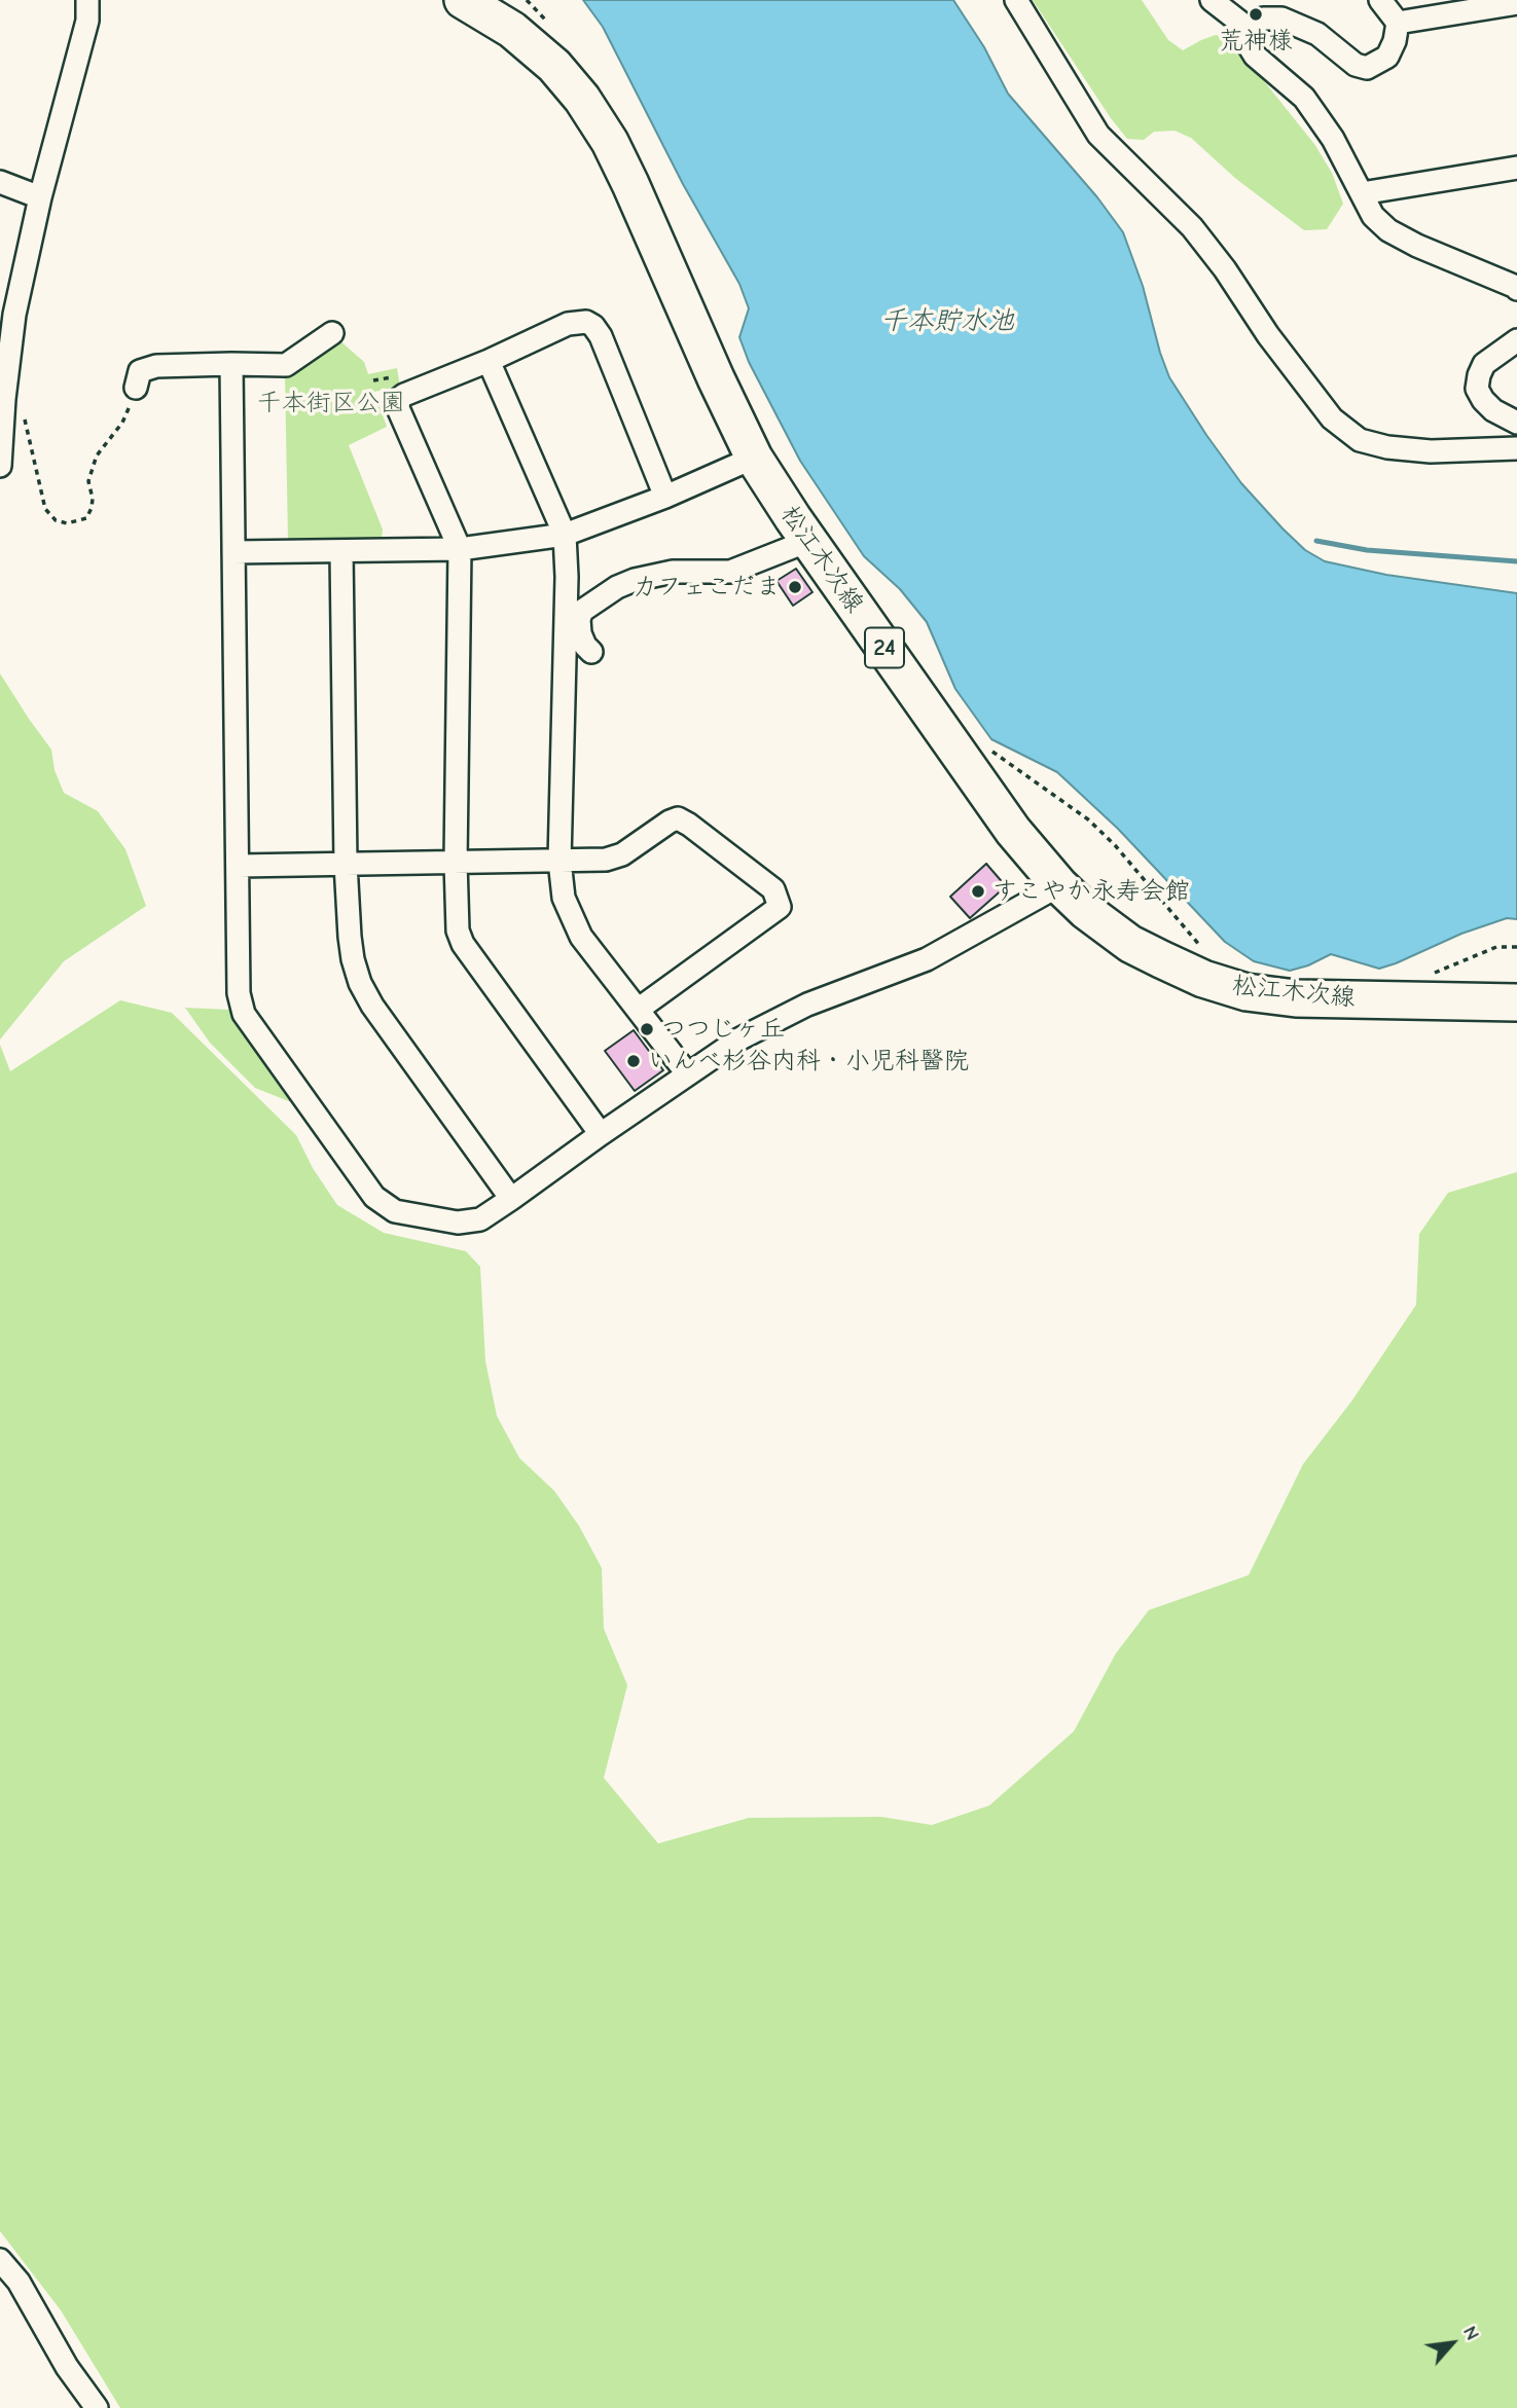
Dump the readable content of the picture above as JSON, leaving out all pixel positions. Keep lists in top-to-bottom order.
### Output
{
  "streets": {
    "main road": ["松江木次線", "24"]
  },
  "water": ["千本貯水池"],
  "parks": ["千本街区公園"],
  "places": [
    "荒神様",
    "カフェこだま",
    "すこやか永寿会館",
    "つつじヶ丘",
    "いんべ杉谷内科・小児科醫院"
  ],
  "north": "top right"
}
